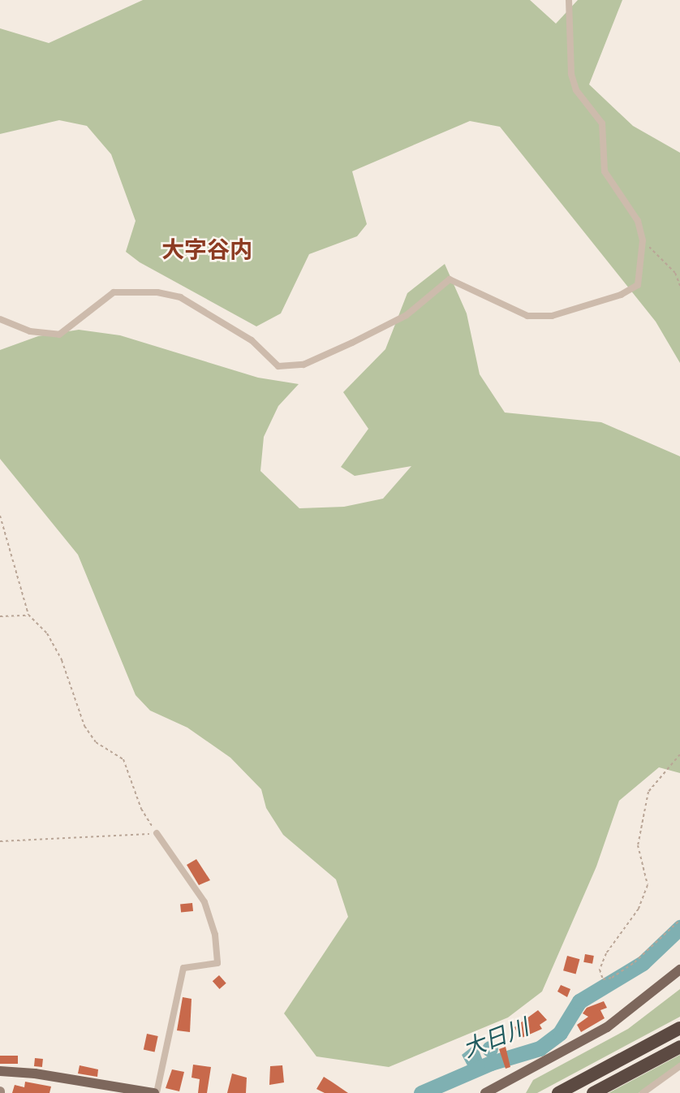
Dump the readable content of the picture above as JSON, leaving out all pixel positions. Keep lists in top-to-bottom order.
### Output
{
  "districts": ["大字谷内"],
  "water": ["大日川"]
}
